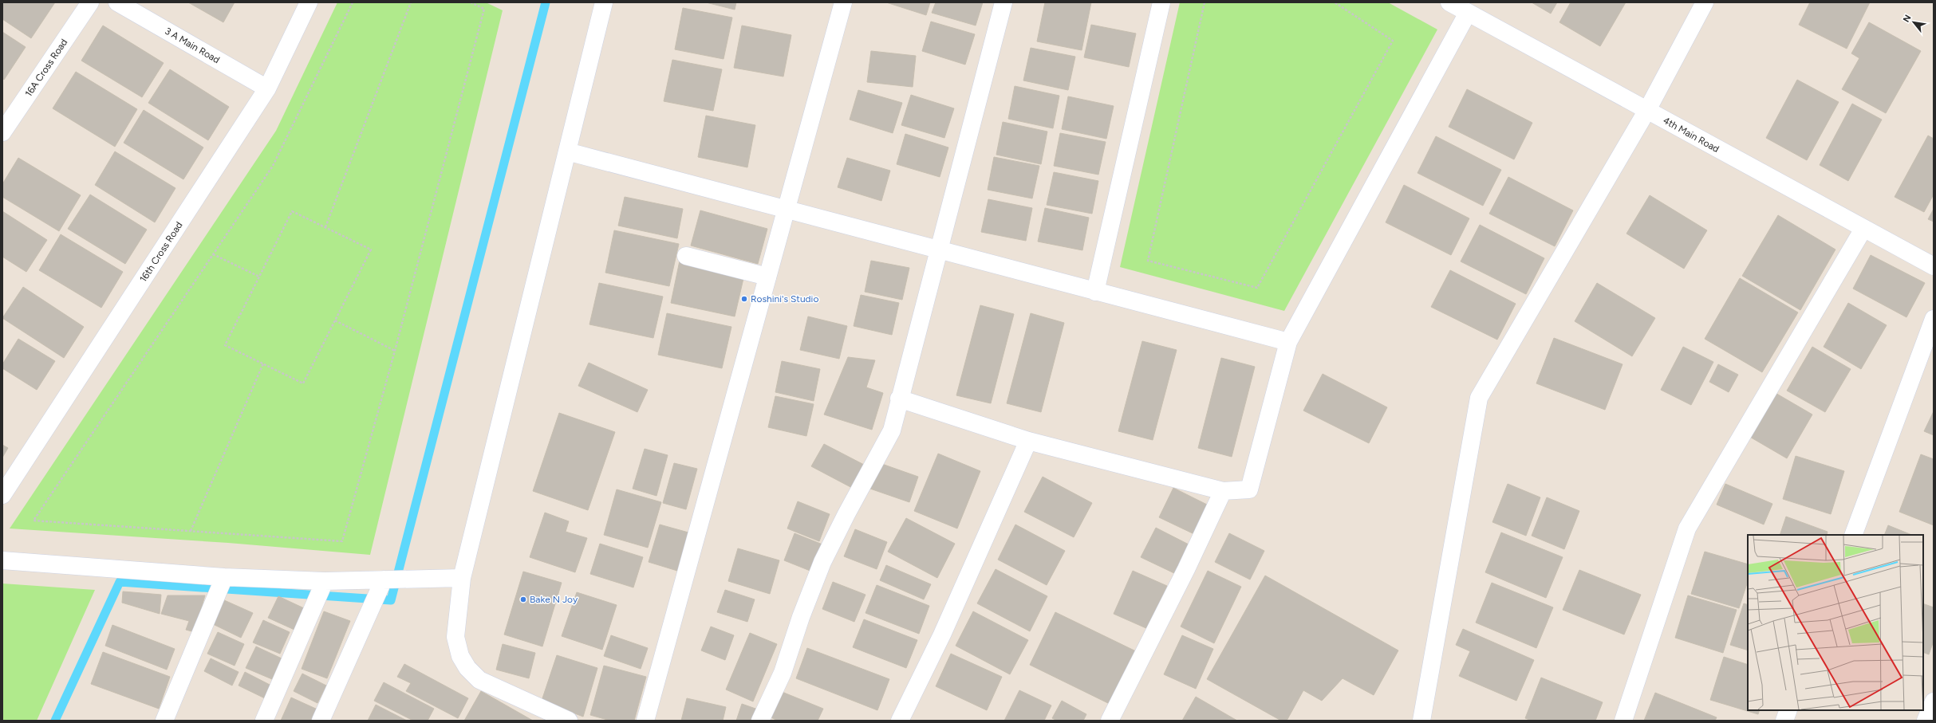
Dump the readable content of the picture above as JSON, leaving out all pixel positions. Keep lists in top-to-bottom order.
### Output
{
  "streets": {
    "street": [
      "3 A Main Road",
      "16A Cross Road",
      "4th Main Road",
      "16th Cross Road"
    ]
  },
  "crossings": [
    ["3 A Main Road", "16th Cross Road"]
  ],
  "places": ["Roshini's Studio", "Bake N Joy"],
  "north": "top left"
}
